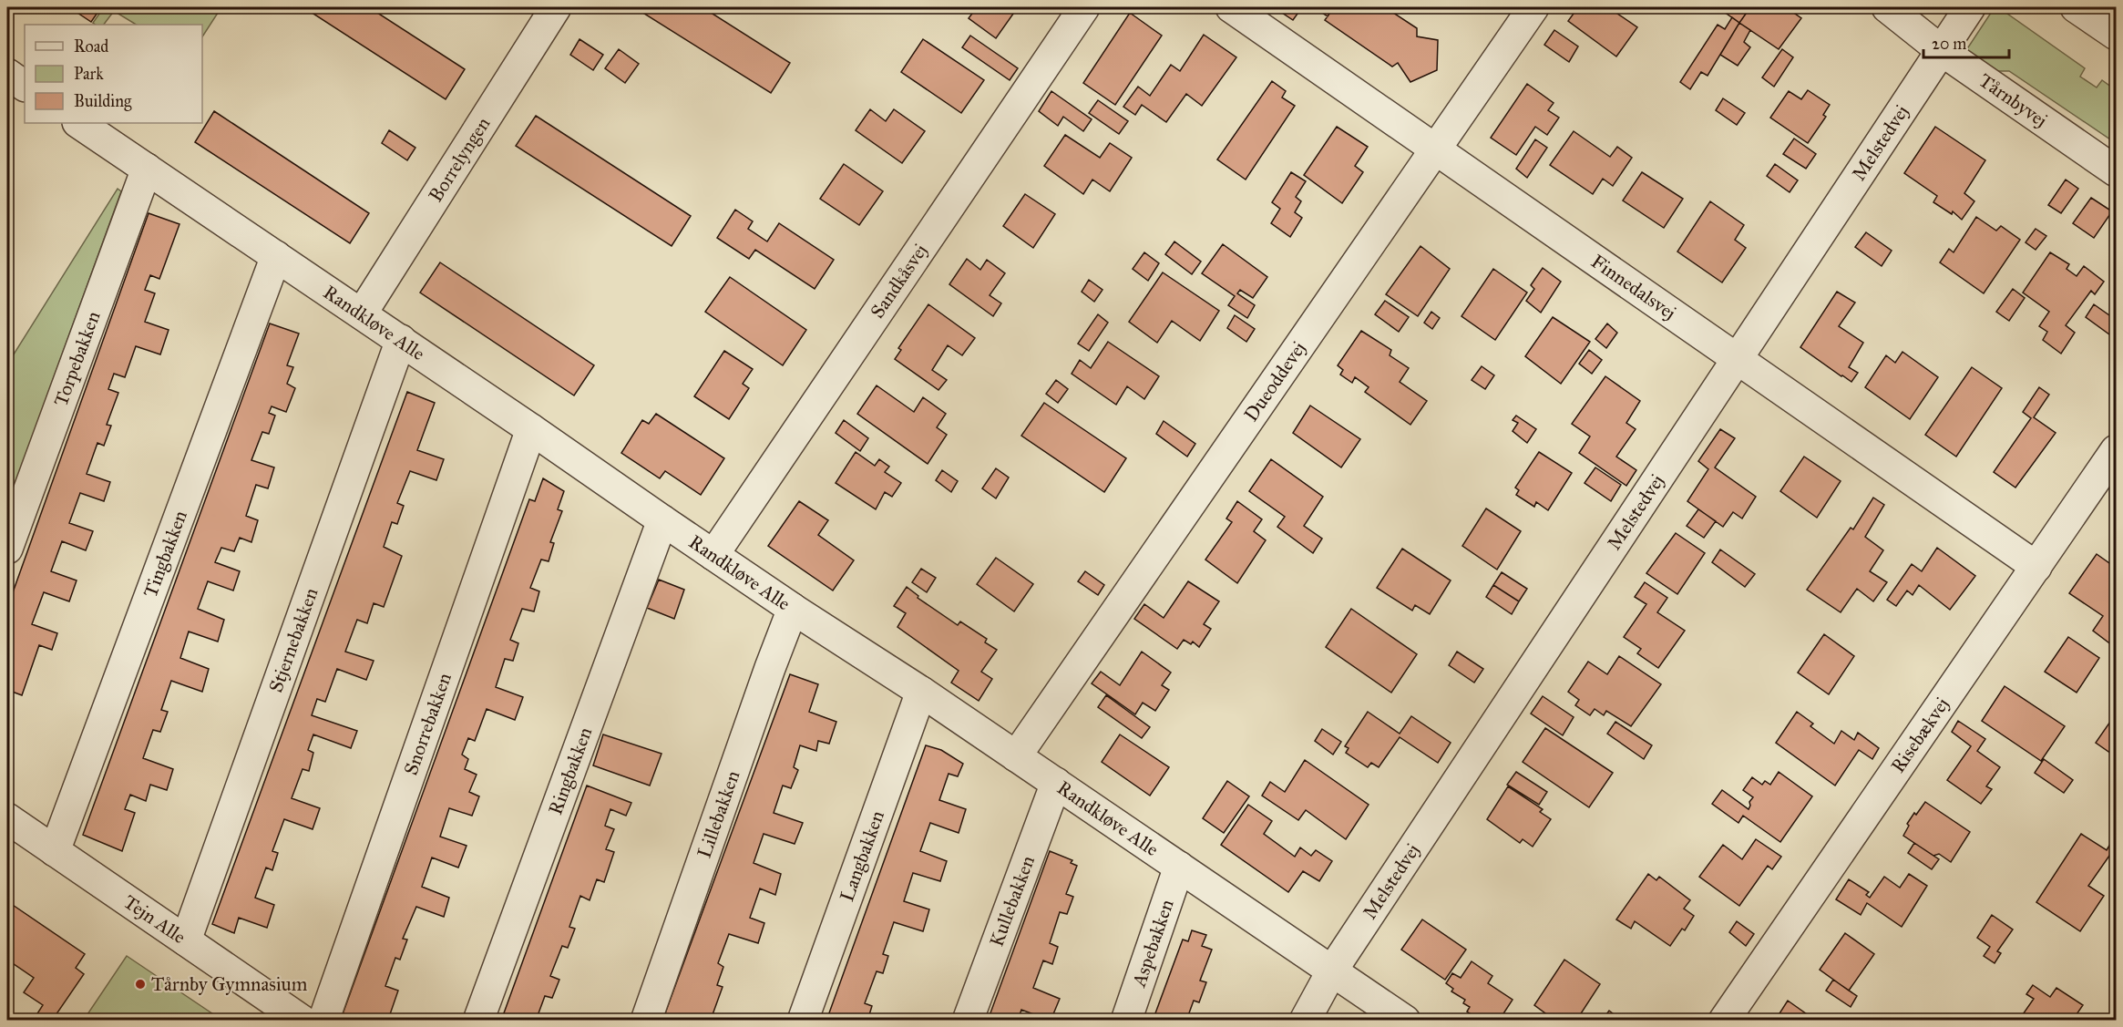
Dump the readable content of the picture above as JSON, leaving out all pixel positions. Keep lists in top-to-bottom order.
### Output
{
  "streets": {
    "street": [
      "Tårnbyvej",
      "Melstedvej",
      "Borrelyngen",
      "Sandkåsvej",
      "Finnedalsvej",
      "Randkløve Alle",
      "Torpebakken",
      "Dueoddevej",
      "Tingbakken",
      "Stjernebakken",
      "Snorrebakken",
      "Risebækvej",
      "Ringbakken",
      "Lillebakken",
      "Langbakken",
      "Kullebakken",
      "Tejn Alle",
      "Aspebakken"
    ]
  },
  "crossings": [
    ["Tårnbyvej", "Melstedvej"],
    ["Melstedvej", "Finnedalsvej"],
    ["Melstedvej", "Randkløve Alle"],
    ["Borrelyngen", "Randkløve Alle"],
    ["Sandkåsvej", "Randkløve Alle"],
    ["Finnedalsvej", "Dueoddevej"],
    ["Finnedalsvej", "Risebækvej"],
    ["Randkløve Alle", "Torpebakken"],
    ["Randkløve Alle", "Dueoddevej"],
    ["Randkløve Alle", "Tingbakken"],
    ["Randkløve Alle", "Stjernebakken"],
    ["Randkløve Alle", "Snorrebakken"],
    ["Randkløve Alle", "Ringbakken"],
    ["Randkløve Alle", "Lillebakken"],
    ["Randkløve Alle", "Langbakken"],
    ["Randkløve Alle", "Kullebakken"],
    ["Randkløve Alle", "Aspebakken"],
    ["Tingbakken", "Tejn Alle"],
    ["Stjernebakken", "Tejn Alle"]
  ],
  "places": ["Tårnby Gymnasium"],
  "legend": ["Road", "Park", "Building"],
  "scale_bar": "20 m"
}
